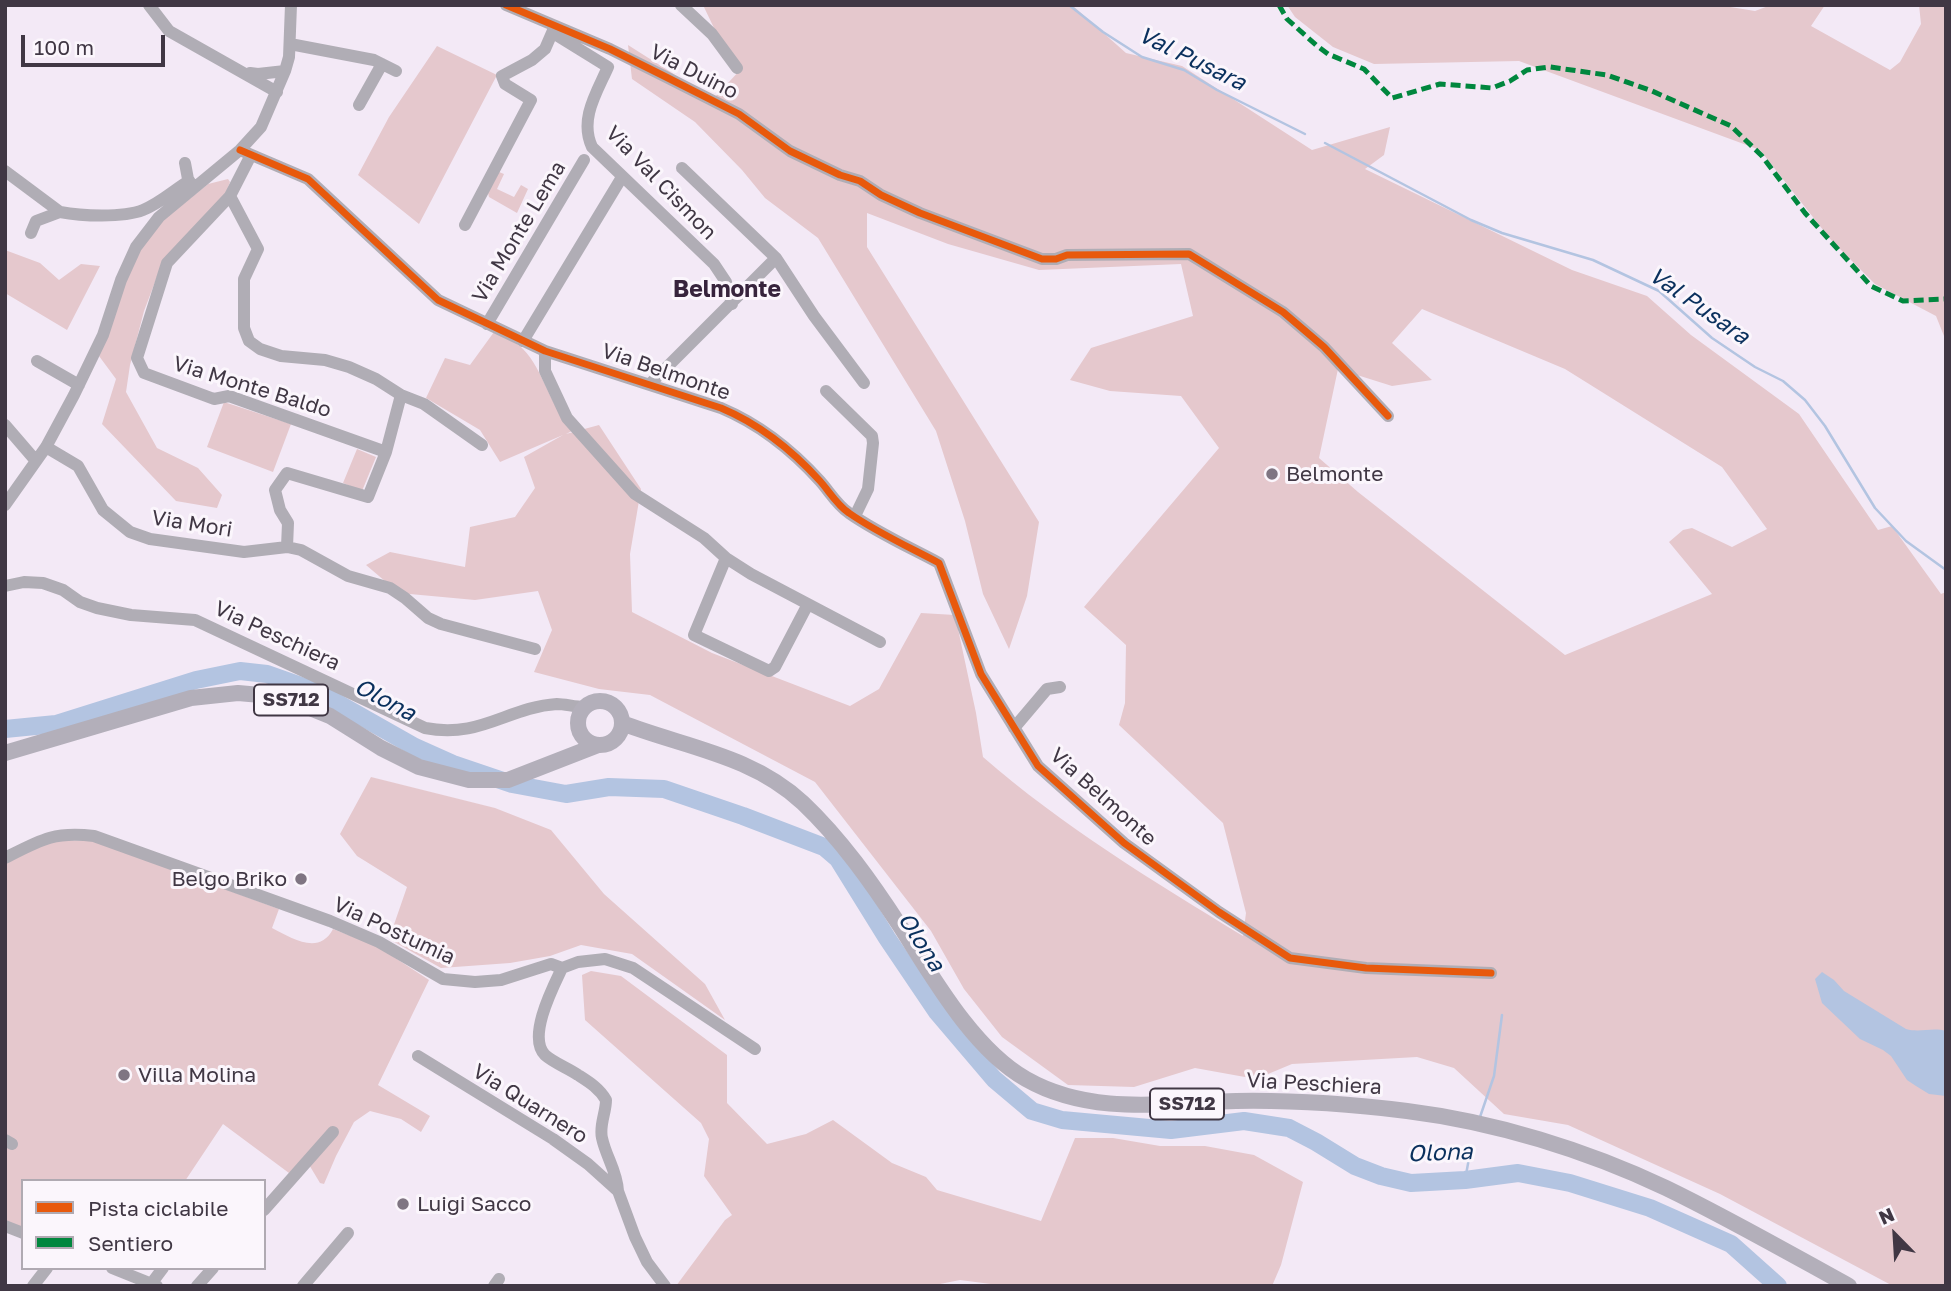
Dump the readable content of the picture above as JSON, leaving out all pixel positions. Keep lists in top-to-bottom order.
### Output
{
  "streets": {
    "main road": ["Via Peschiera", "SS712"],
    "street": [
      "Via Duino",
      "Via Val Cismon",
      "Via Monte Lema",
      "Via Belmonte",
      "Via Monte Baldo",
      "Via Mori",
      "Via Postumia",
      "Via Quarnero"
    ]
  },
  "crossings": [
    ["Via Duino", "Via Val Cismon"],
    ["Via Monte Lema", "Via Belmonte"],
    ["Via Belmonte", "Via Monte Baldo"],
    ["Via Peschiera", "SS712"],
    ["Via Postumia", "Via Quarnero"]
  ],
  "districts": ["Belmonte"],
  "water": ["Val Pusara", "Olona"],
  "places": [
    "Belmonte",
    "Belgo Briko",
    "Villa Molina",
    "Luigi Sacco"
  ],
  "legend": ["Pista ciclabile", "Sentiero"],
  "scale_bar": "100 m",
  "north": "top left"
}
